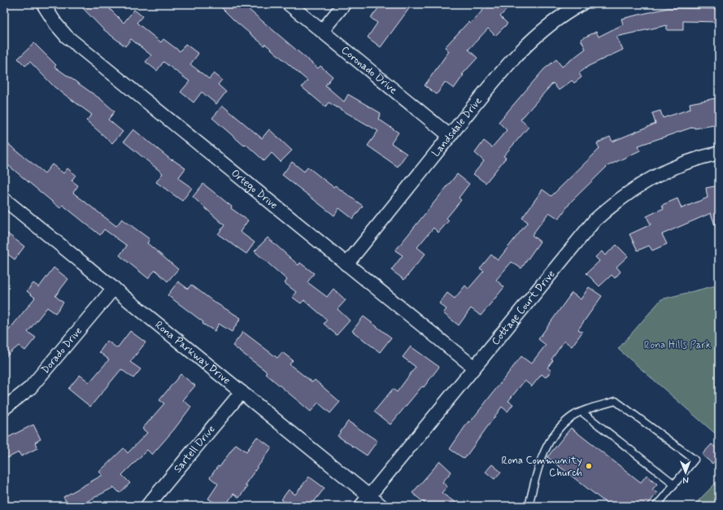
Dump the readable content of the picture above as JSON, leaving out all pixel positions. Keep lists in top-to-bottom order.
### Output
{
  "streets": {
    "street": [
      "Coronado Drive",
      "Landsdale Drive",
      "Ortego Drive",
      "Cottage Court Drive",
      "Dorado Drive",
      "Rona Parkway Drive",
      "Sartell Drive"
    ]
  },
  "crossings": [
    ["Coronado Drive", "Landsdale Drive"],
    ["Landsdale Drive", "Ortego Drive"],
    ["Ortego Drive", "Cottage Court Drive"],
    ["Cottage Court Drive", "Rona Parkway Drive"],
    ["Dorado Drive", "Rona Parkway Drive"],
    ["Rona Parkway Drive", "Sartell Drive"]
  ],
  "parks": ["Rona Hills Park"],
  "places": ["Rona Community Church"],
  "north": "bottom"
}
